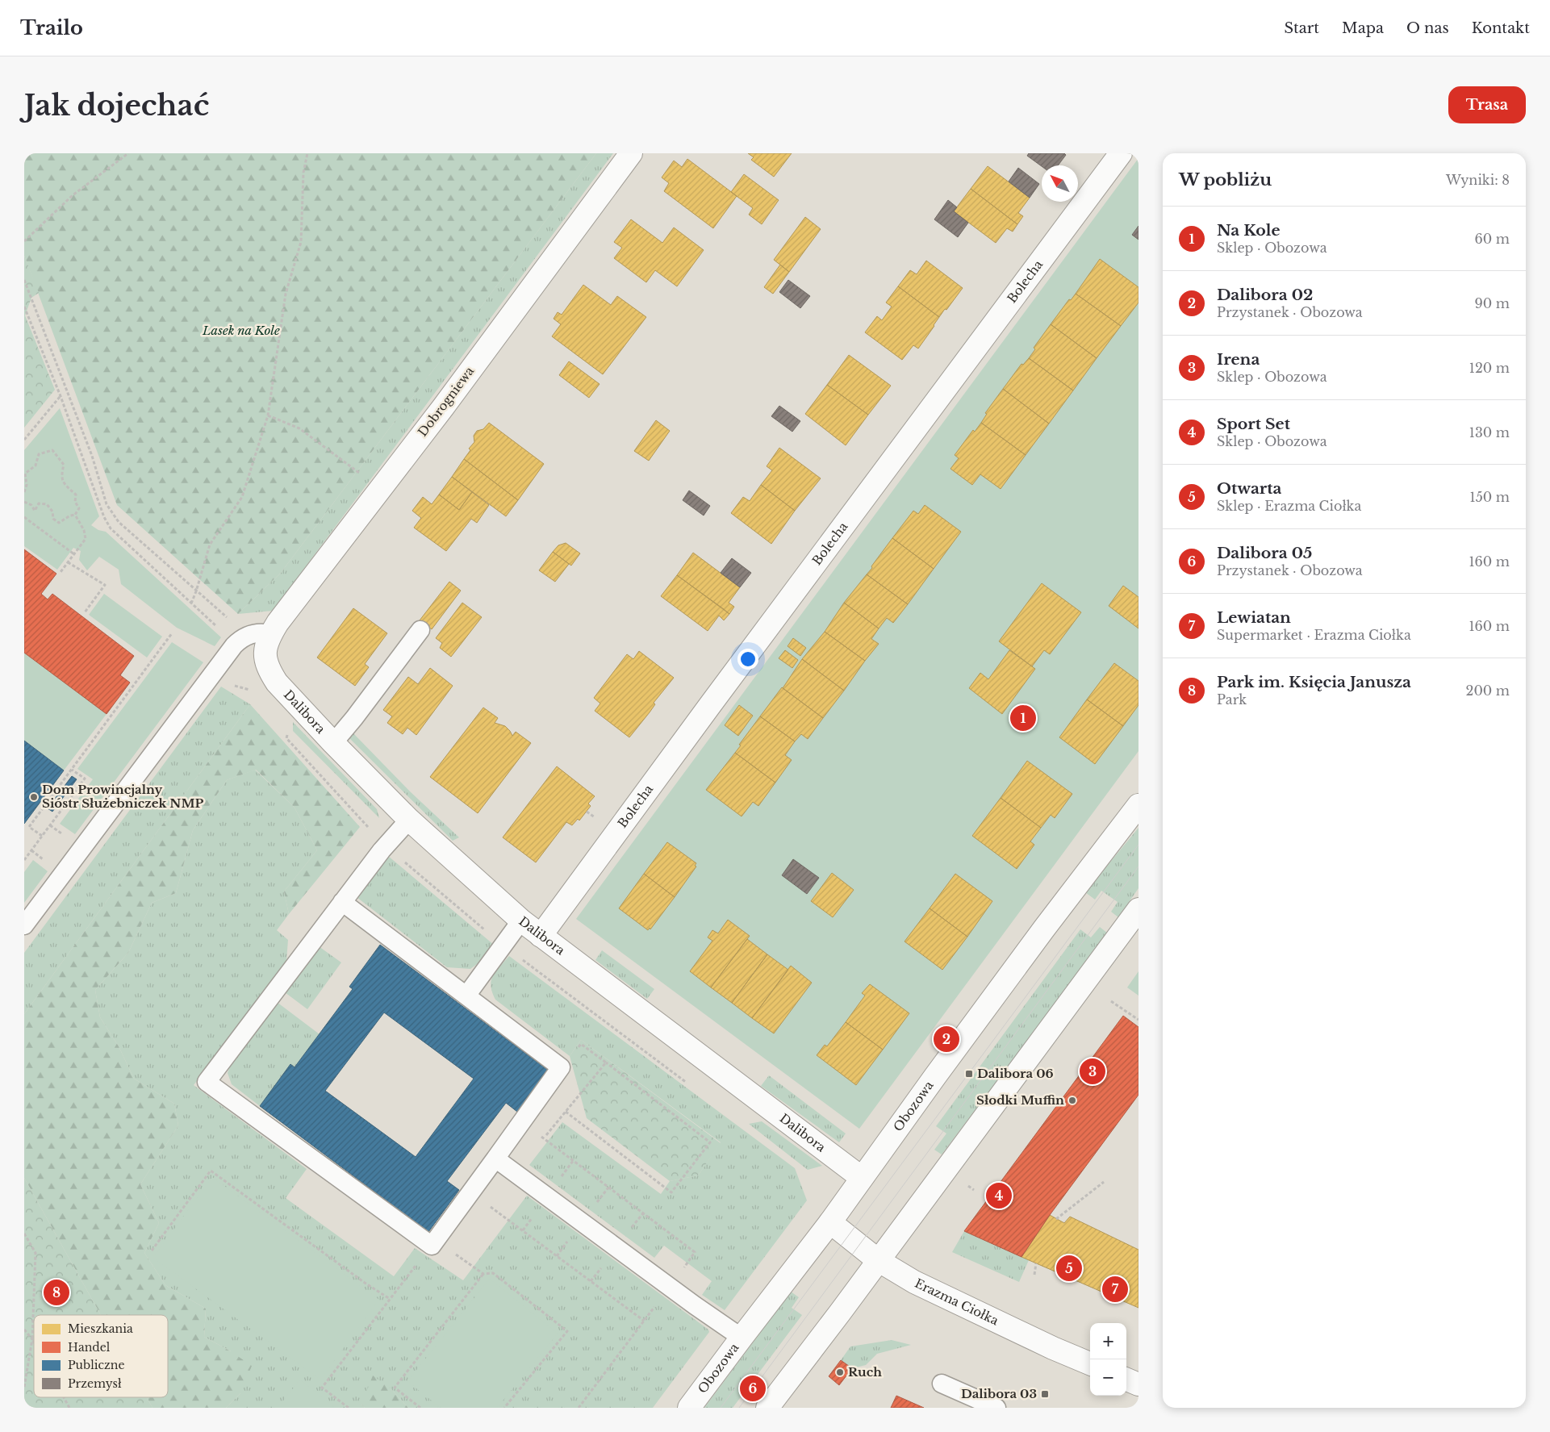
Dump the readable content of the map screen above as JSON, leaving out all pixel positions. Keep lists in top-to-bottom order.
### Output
{
  "streets": {
    "street": [
      "Bolecha",
      "Dobrogniewa",
      "Dalibora",
      "Obozowa",
      "Erazma Ciołka"
    ]
  },
  "crossings": [
    ["Bolecha", "Dalibora"],
    ["Dobrogniewa", "Dalibora"],
    ["Dalibora", "Obozowa"],
    ["Obozowa", "Erazma Ciołka"]
  ],
  "parks": ["Lasek na Kole"],
  "places": {
    "other": ["Dom Prowincjalny Sióstr Służebniczek NMP", "Słodki Muffin", "Ruch"],
    "transit": ["Dalibora 06", "Dalibora 03"]
  },
  "legend": [
    "Mieszkania",
    "Handel",
    "Publiczne",
    "Przemysł"
  ],
  "north": "top left",
  "page": {
    "header": "Trailo",
    "nav": [
      "Start",
      "Mapa",
      "O nas",
      "Kontakt"
    ],
    "buttons": "Trasa",
    "title": "Jak dojechać",
    "heading": ["W pobliżu", "Wyniki: 8"],
    "list": [
      {
        "mark": "1",
        "name": "Na Kole",
        "note": "Sklep · Obozowa",
        "value": "60 m"
      },
      {
        "mark": "2",
        "name": "Dalibora 02",
        "note": "Przystanek · Obozowa",
        "value": "90 m"
      },
      {
        "mark": "3",
        "name": "Irena",
        "note": "Sklep · Obozowa",
        "value": "120 m"
      },
      {
        "mark": "4",
        "name": "Sport Set",
        "note": "Sklep · Obozowa",
        "value": "130 m"
      },
      {
        "mark": "5",
        "name": "Otwarta",
        "note": "Sklep · Erazma Ciołka",
        "value": "150 m"
      },
      {
        "mark": "6",
        "name": "Dalibora 05",
        "note": "Przystanek · Obozowa",
        "value": "160 m"
      },
      {
        "mark": "7",
        "name": "Lewiatan",
        "note": "Supermarket · Erazma Ciołka",
        "value": "160 m"
      },
      {
        "mark": "8",
        "name": "Park im. Księcia Janusza",
        "note": "Park",
        "value": "200 m"
      }
    ],
    "pins": [
      "1",
      "2",
      "3",
      "4",
      "5",
      "7",
      "8",
      "6"
    ],
    "map_buttons": ["+", "−"]
  }
}
